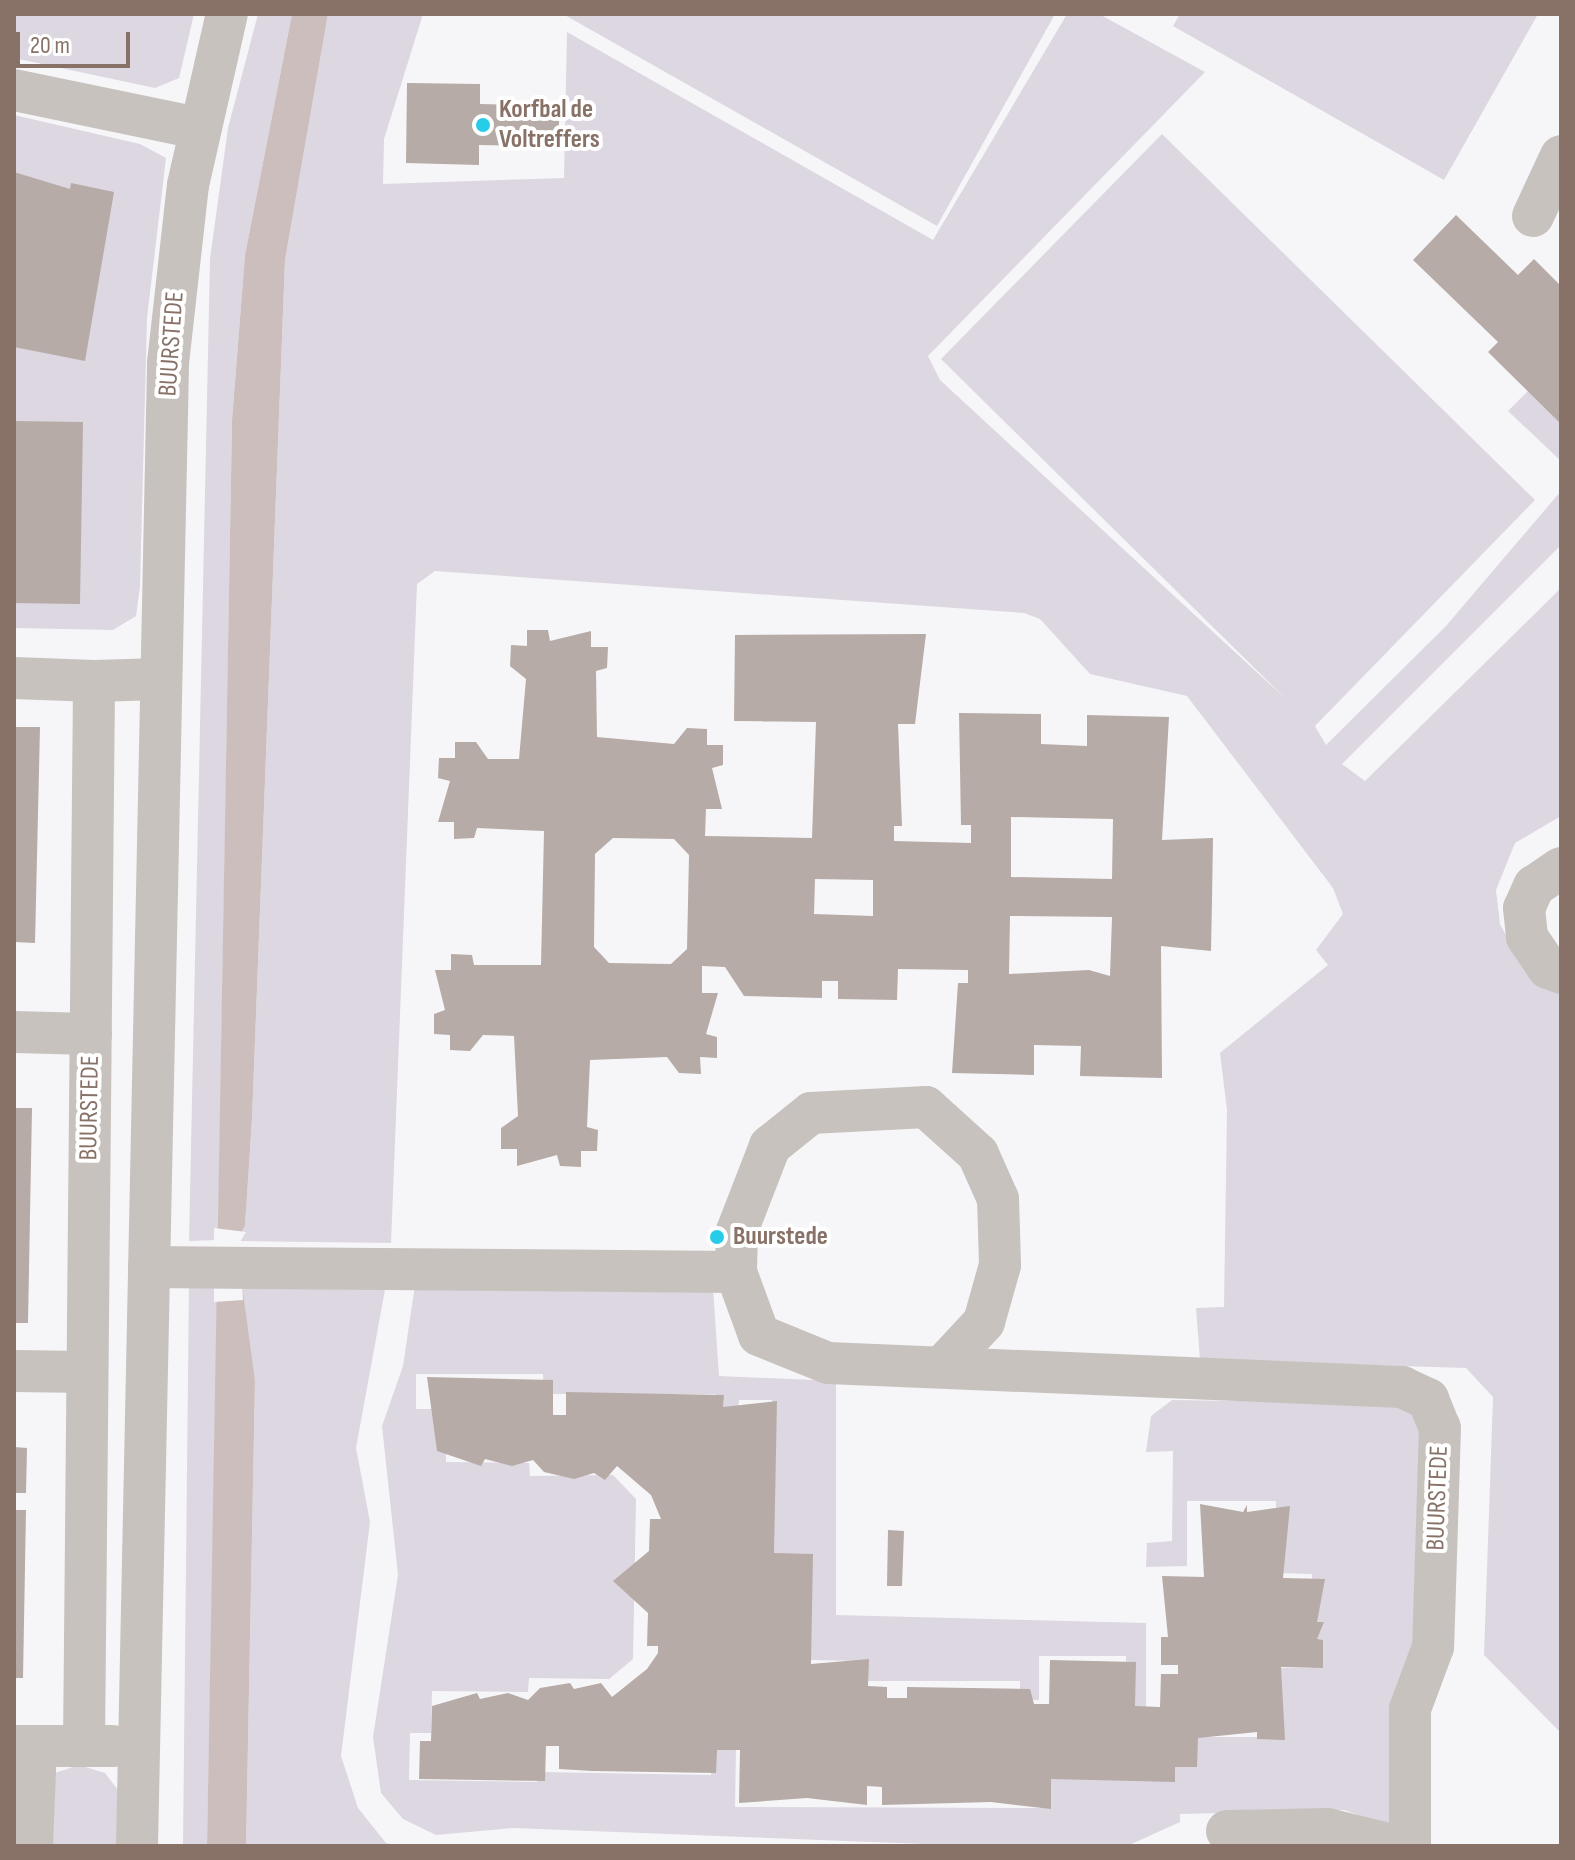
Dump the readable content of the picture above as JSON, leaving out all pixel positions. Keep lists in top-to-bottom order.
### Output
{
  "streets": {
    "street": ["BUURSTEDE"]
  },
  "places": ["Korfbal de Voltreffers", "Buurstede"],
  "scale_bar": "20 m"
}
